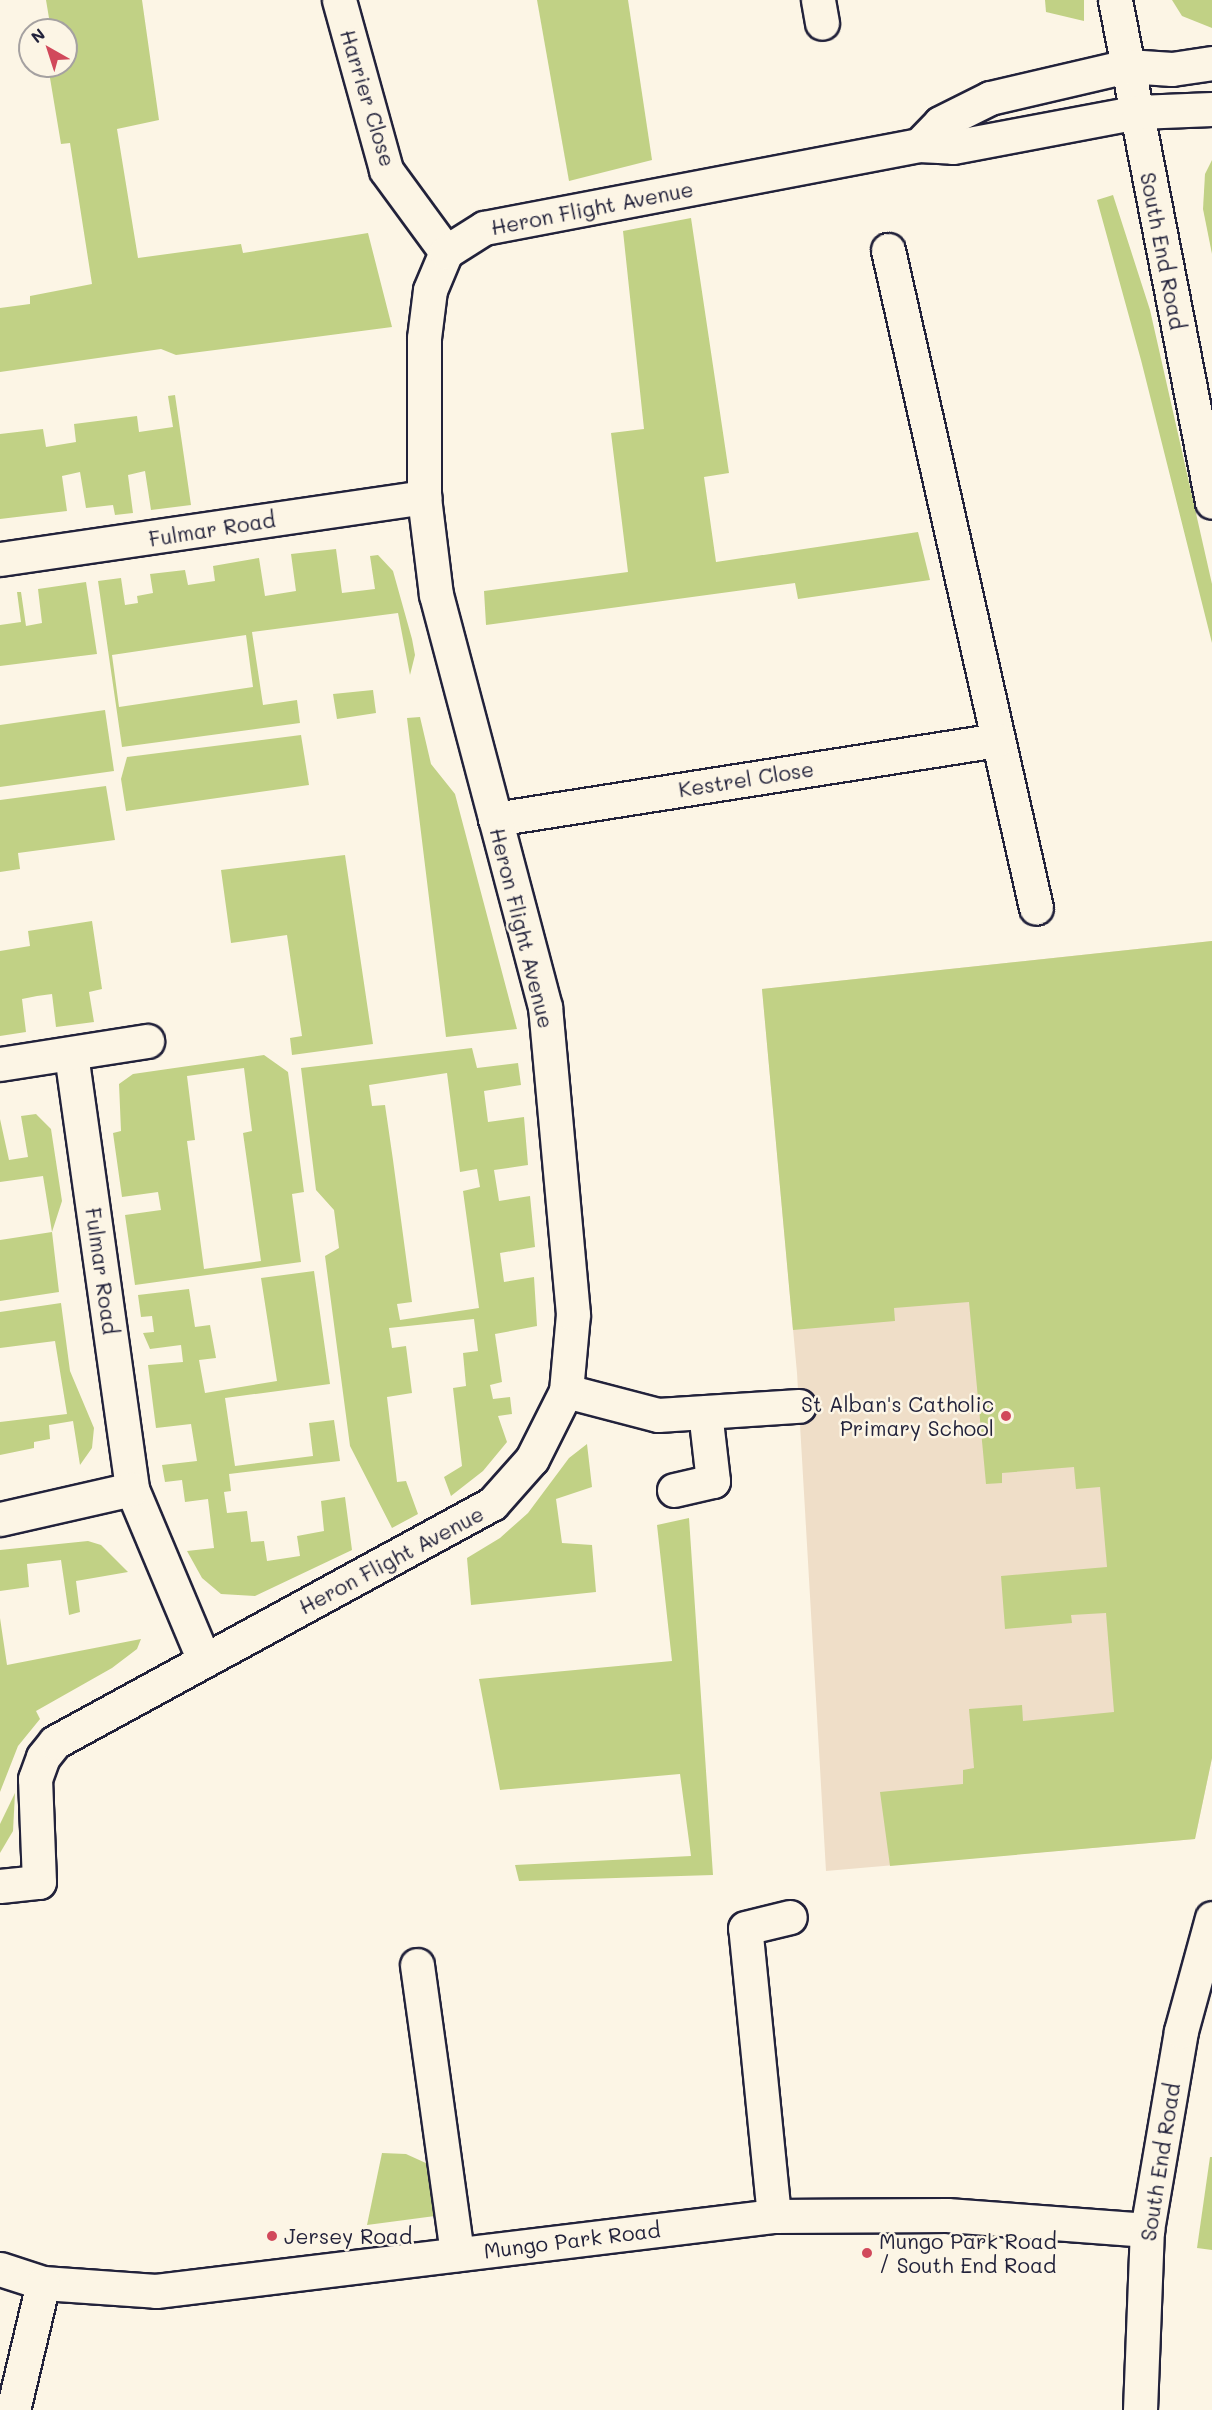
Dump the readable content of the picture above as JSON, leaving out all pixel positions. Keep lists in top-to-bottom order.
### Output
{
  "streets": {
    "street": [
      "Harrier Close",
      "Heron Flight Avenue",
      "South End Road",
      "Fulmar Road",
      "Kestrel Close",
      "Mungo Park Road"
    ]
  },
  "crossings": [
    ["Harrier Close", "Heron Flight Avenue"],
    ["Heron Flight Avenue", "South End Road"],
    ["Heron Flight Avenue", "Fulmar Road"],
    ["Heron Flight Avenue", "Kestrel Close"],
    ["South End Road", "Mungo Park Road"]
  ],
  "places": ["St Alban's Catholic Primary School", "Jersey Road", "Mungo Park Road / South End Road"],
  "north": "top left"
}
